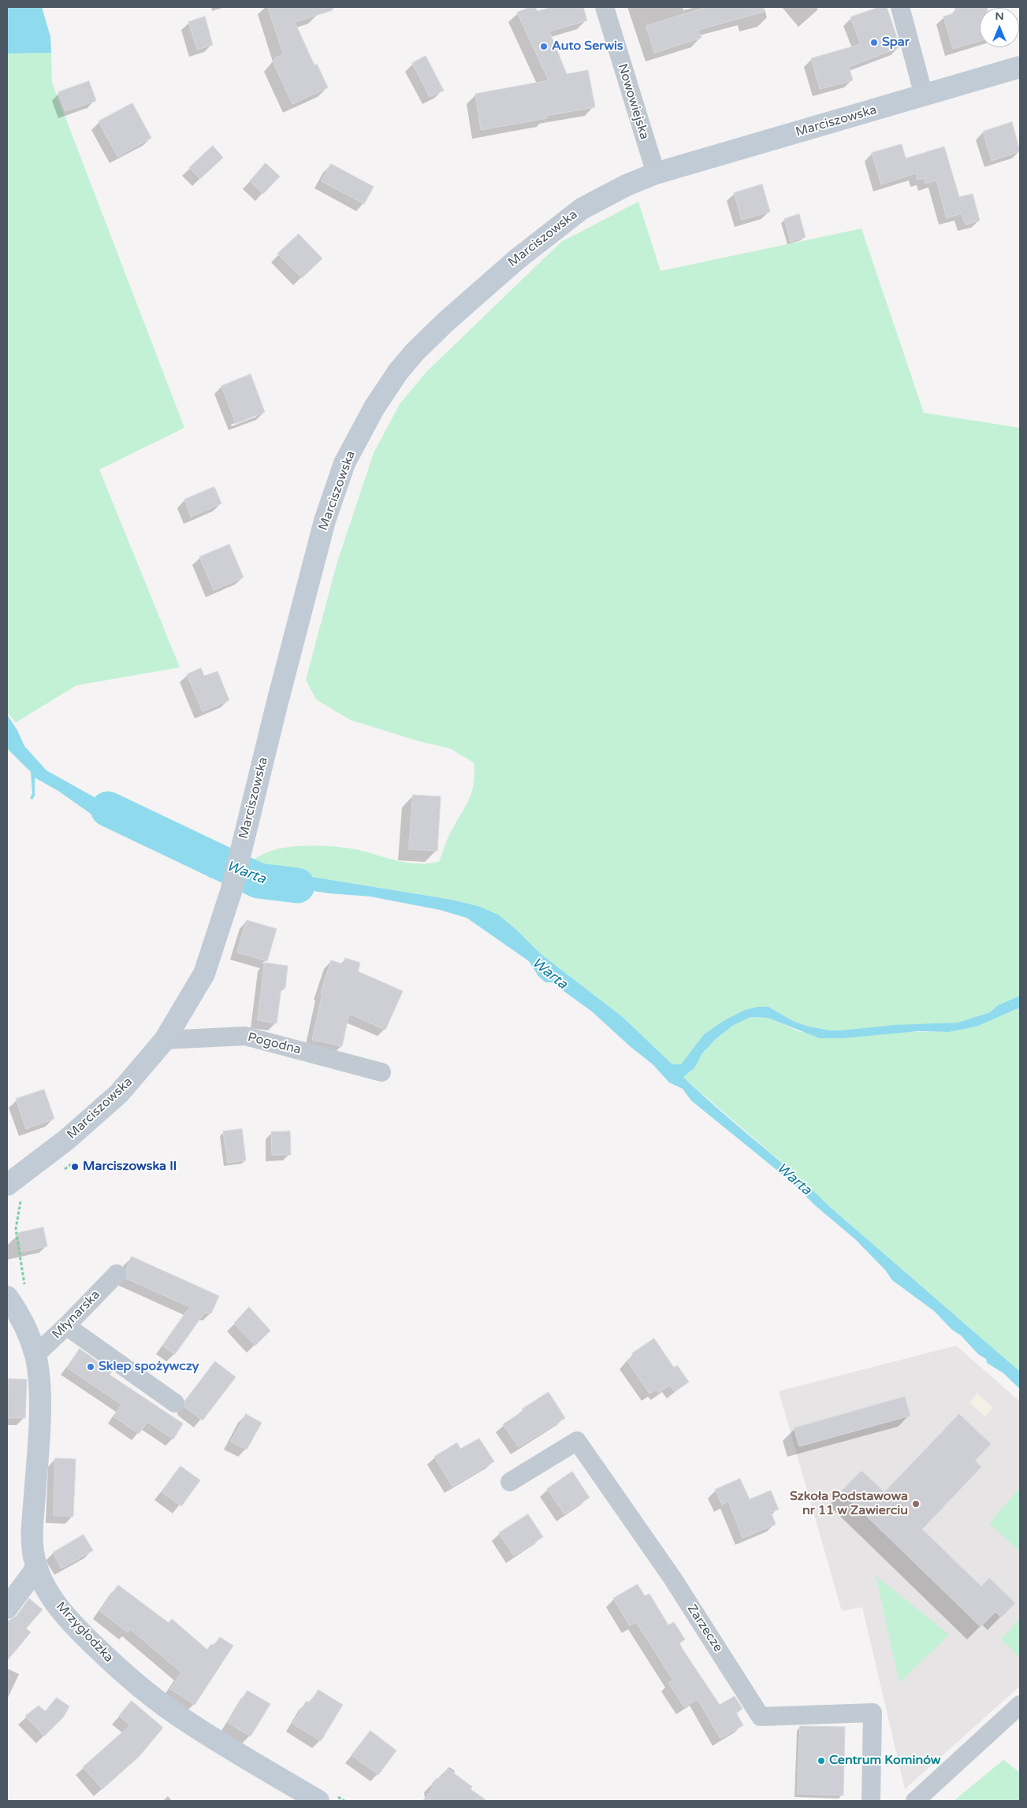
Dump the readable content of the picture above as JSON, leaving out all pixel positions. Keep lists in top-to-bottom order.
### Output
{
  "streets": {
    "street": [
      "Nowowiejska",
      "Marciszowska",
      "Pogodna",
      "Młynarska",
      "Zarzecze",
      "Mrzygłodzka"
    ]
  },
  "crossings": [
    ["Nowowiejska", "Marciszowska"],
    ["Marciszowska", "Pogodna"],
    ["Młynarska", "Mrzygłodzka"]
  ],
  "water": ["Warta"],
  "places": [
    "Spar",
    "Auto Serwis",
    "Marciszowska II",
    "Sklep spożywczy",
    "Szkoła Podstawowa nr 11 w Zawierciu",
    "Centrum Kominów"
  ],
  "north": "top"
}
